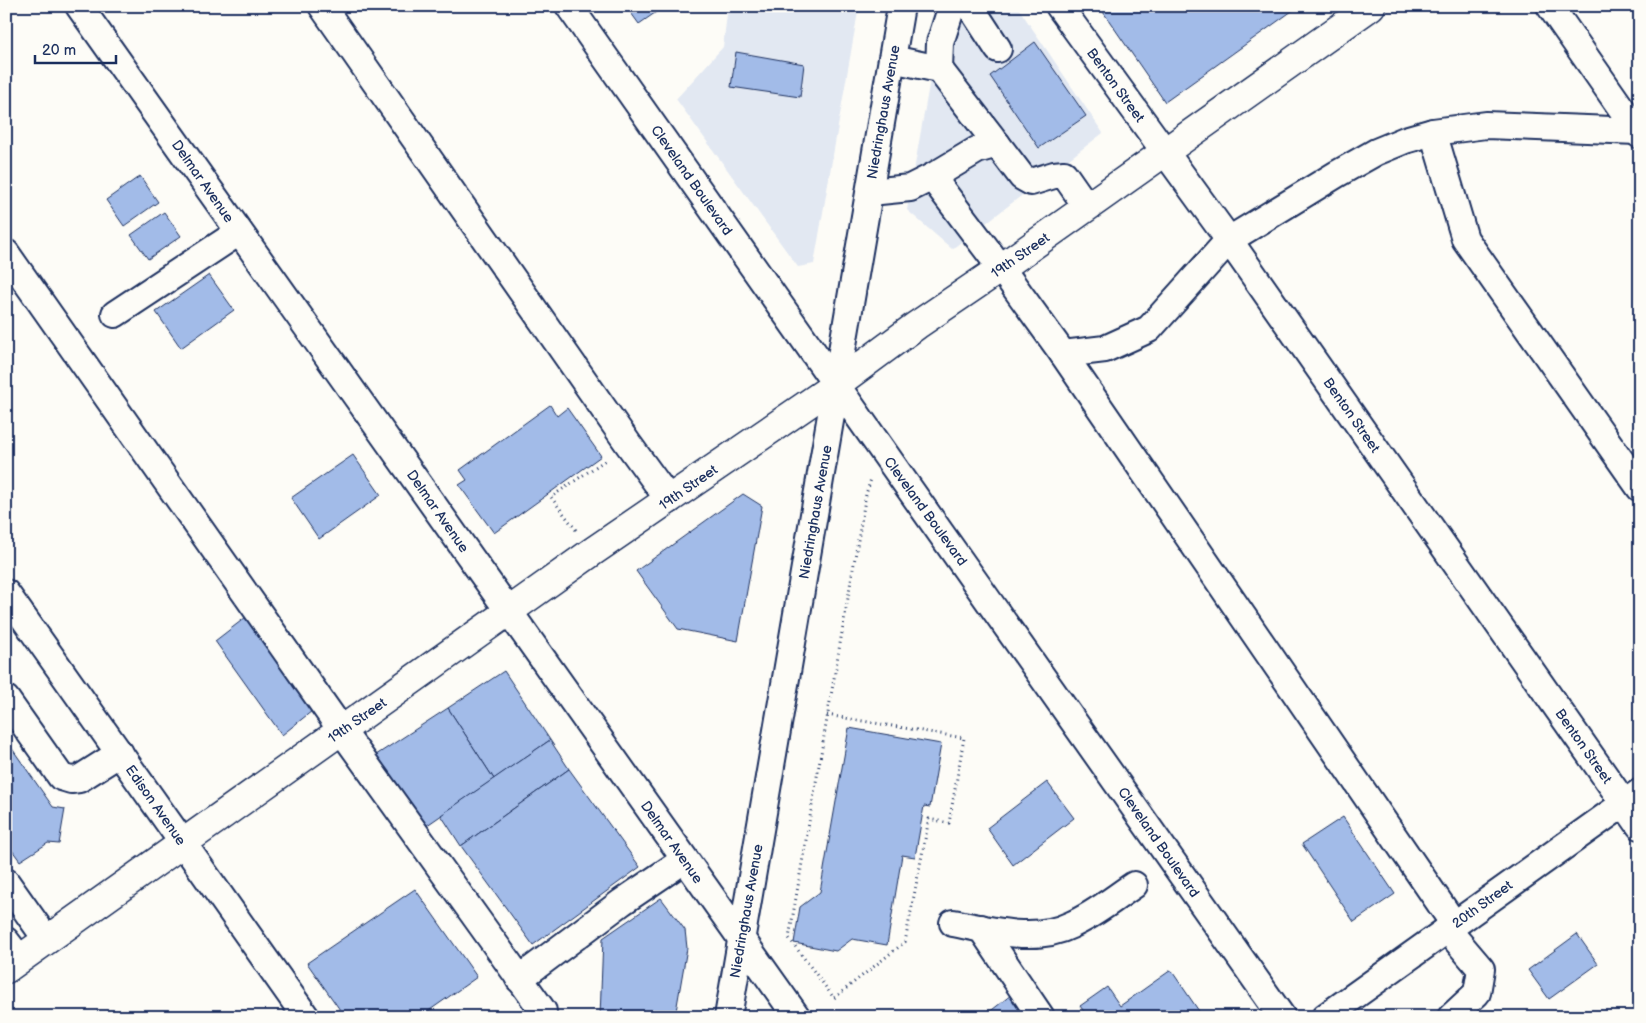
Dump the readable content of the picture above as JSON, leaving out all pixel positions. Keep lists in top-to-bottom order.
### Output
{
  "streets": {
    "main road": ["19th Street"],
    "street": [
      "Benton Street",
      "Niedringhaus Avenue",
      "Cleveland Boulevard",
      "Delmar Avenue",
      "Edison Avenue",
      "20th Street"
    ]
  },
  "crossings": [
    ["Benton Street", "19th Street"],
    ["Benton Street", "20th Street"],
    ["Niedringhaus Avenue", "Cleveland Boulevard"],
    ["Niedringhaus Avenue", "Delmar Avenue"],
    ["Niedringhaus Avenue", "19th Street"],
    ["Cleveland Boulevard", "19th Street"],
    ["Delmar Avenue", "19th Street"],
    ["19th Street", "Edison Avenue"]
  ],
  "scale_bar": "20 m"
}
